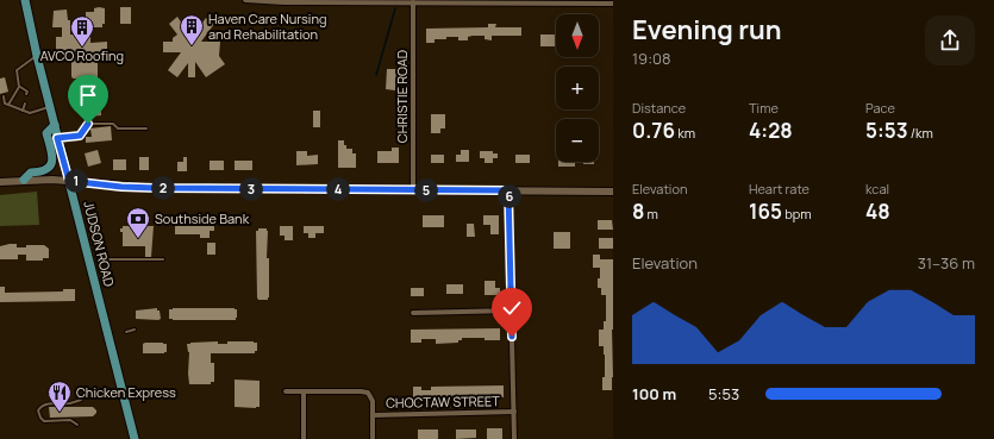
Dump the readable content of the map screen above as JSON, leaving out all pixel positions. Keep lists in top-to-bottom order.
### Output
{
  "streets": {
    "main road": ["JUDSON ROAD"],
    "street": ["CHRISTIE ROAD", "CHOCTAW STREET"]
  },
  "places": {
    "building": ["Haven Care Nursing and Rehabilitation", "AVCO Roofing"],
    "bank": ["Southside Bank"],
    "restaurant": ["Chicken Express"]
  },
  "north": "bottom",
  "page": {
    "heading": ["Evening run", "19:08"],
    "map_buttons": ["+", "−"],
    "stats": [
      ["Distance", "0.76 km"],
      ["Time", "4:28"],
      ["Pace", "5:53 /km"],
      ["Elevation", "8 m"],
      ["Heart rate", "165 bpm"],
      ["kcal", "48"]
    ],
    "pins": [
      "1",
      "2",
      "3",
      "4",
      "5",
      "6"
    ],
    "chart": ["Elevation", "31–36 m"],
    "list": [
      {
        "name": "100 m",
        "note": "5:53"
      }
    ]
  }
}
